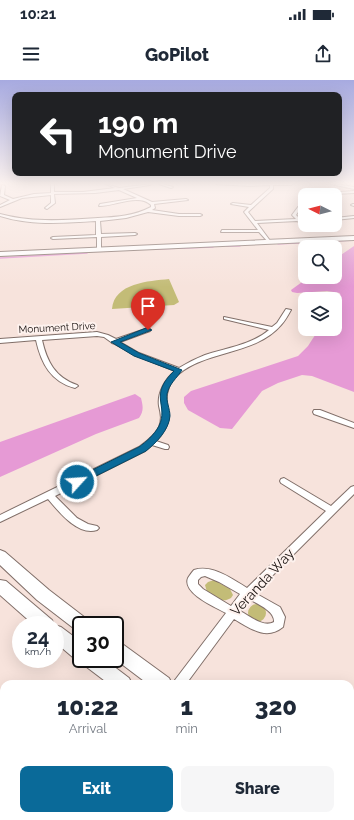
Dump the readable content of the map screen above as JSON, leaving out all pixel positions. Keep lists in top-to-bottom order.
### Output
{
  "streets": {
    "street": ["Monument Drive", "Veranda Way"]
  },
  "north": "left",
  "page": {
    "status": "10:21",
    "header": "GoPilot",
    "turn": ["190 m", "Monument Drive"],
    "speed": "24 km/h",
    "limit": "30",
    "eta": [
      "10:22",
      "Arrival",
      "1",
      "min",
      "320",
      "m"
    ],
    "buttons": ["Exit", "Share"]
  }
}
